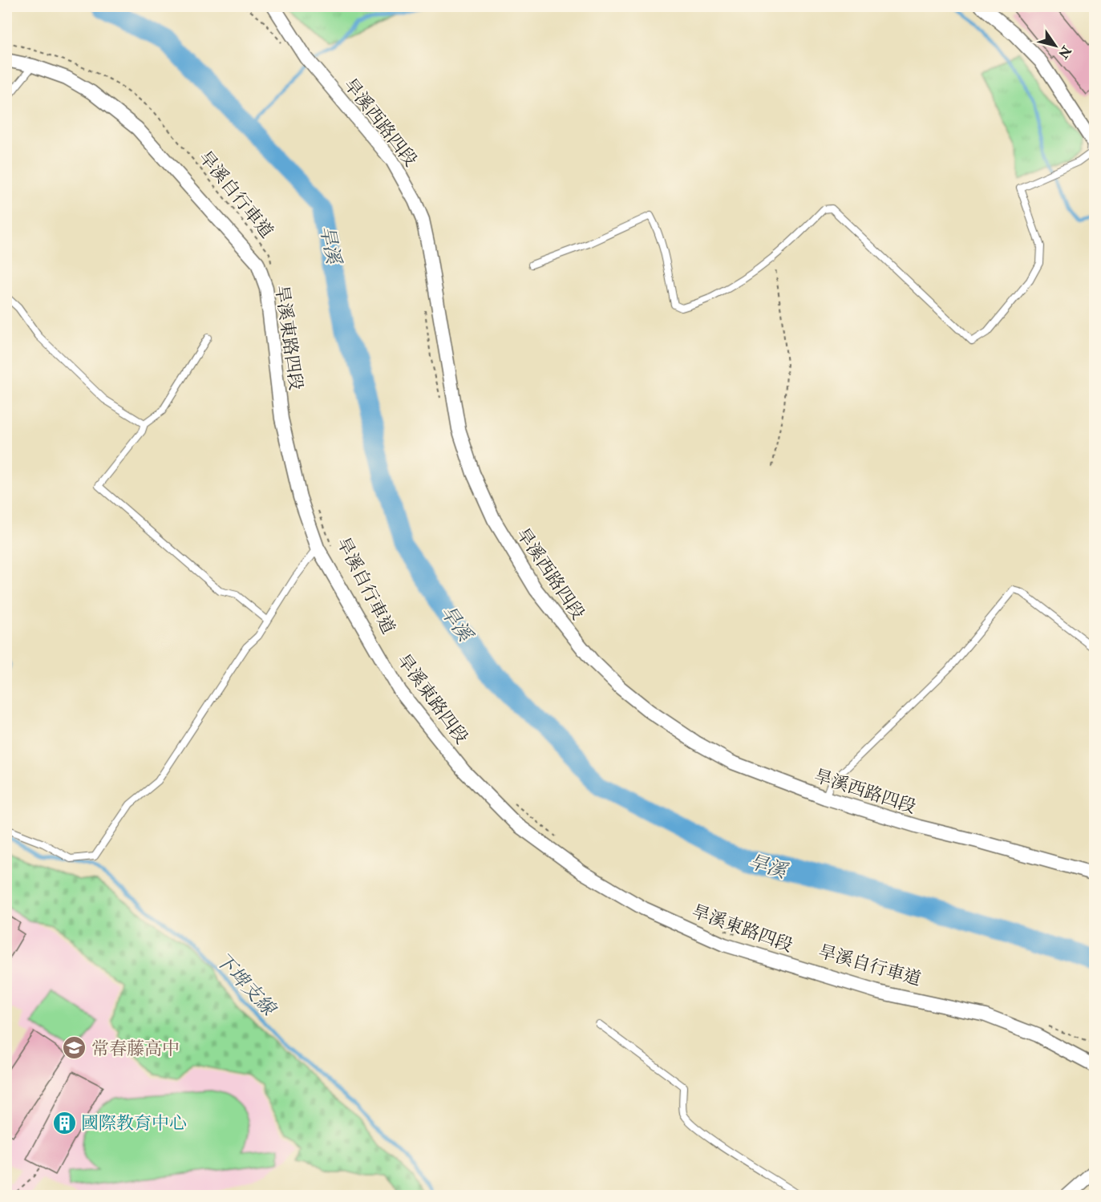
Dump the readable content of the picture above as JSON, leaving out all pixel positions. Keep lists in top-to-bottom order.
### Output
{
  "streets": {
    "street": ["旱溪西路四段", "旱溪東路四段"],
    "path": ["旱溪自行車道"]
  },
  "crossings": [
    ["旱溪自行車道", "旱溪東路四段"]
  ],
  "water": ["旱溪", "下埤支線"],
  "places": {
    "school or university": ["常春藤高中"],
    "building": ["國際教育中心"]
  },
  "north": "bottom right"
}
